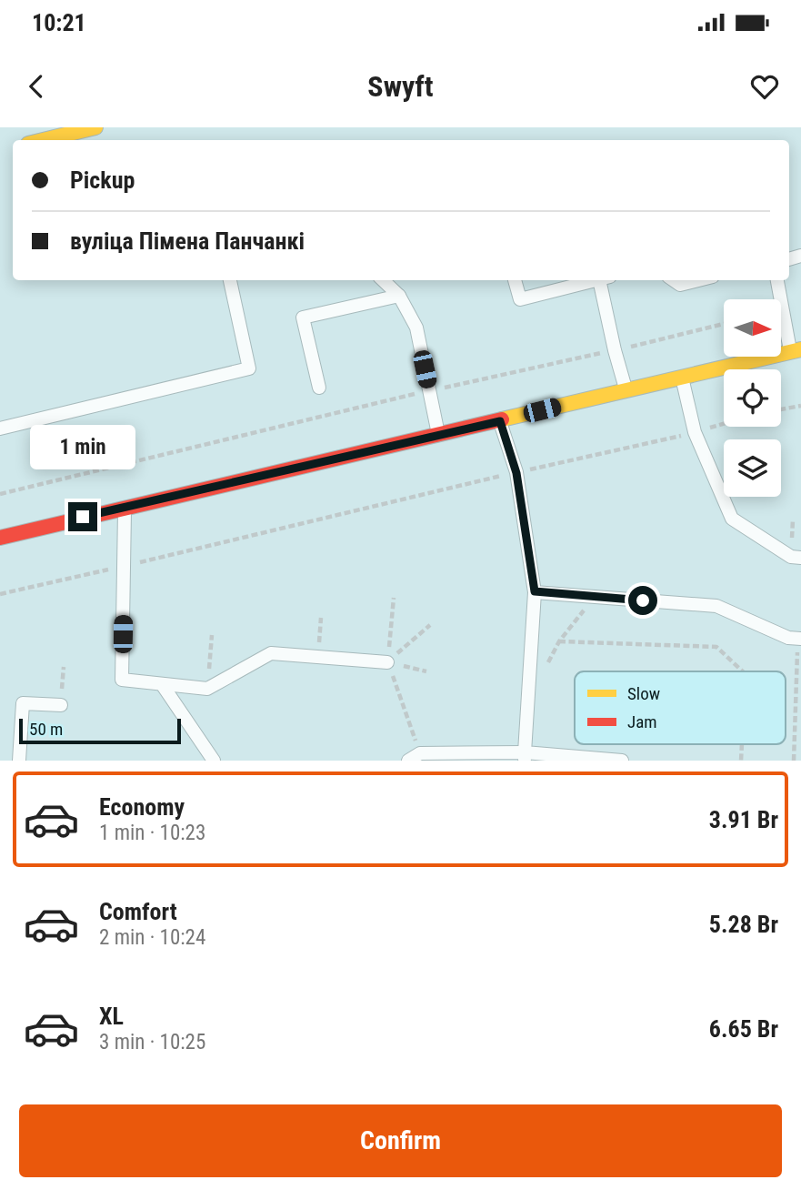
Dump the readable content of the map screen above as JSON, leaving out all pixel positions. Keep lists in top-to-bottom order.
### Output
{
  "legend": ["Slow", "Jam"],
  "scale_bar": "50 m",
  "north": "right",
  "page": {
    "status": "10:21",
    "header": "Swyft",
    "banner": ["Pickup", "вуліца Пімена Панчанкі"],
    "bubble": "1 min",
    "scale": "50 m",
    "list": [
      {
        "name": "Economy",
        "note": "1 min · 10:23",
        "value": "3.91 Br"
      },
      {
        "name": "Comfort",
        "note": "2 min · 10:24",
        "value": "5.28 Br"
      },
      {
        "name": "XL",
        "note": "3 min · 10:25",
        "value": "6.65 Br"
      }
    ],
    "buttons": "Confirm"
  }
}
